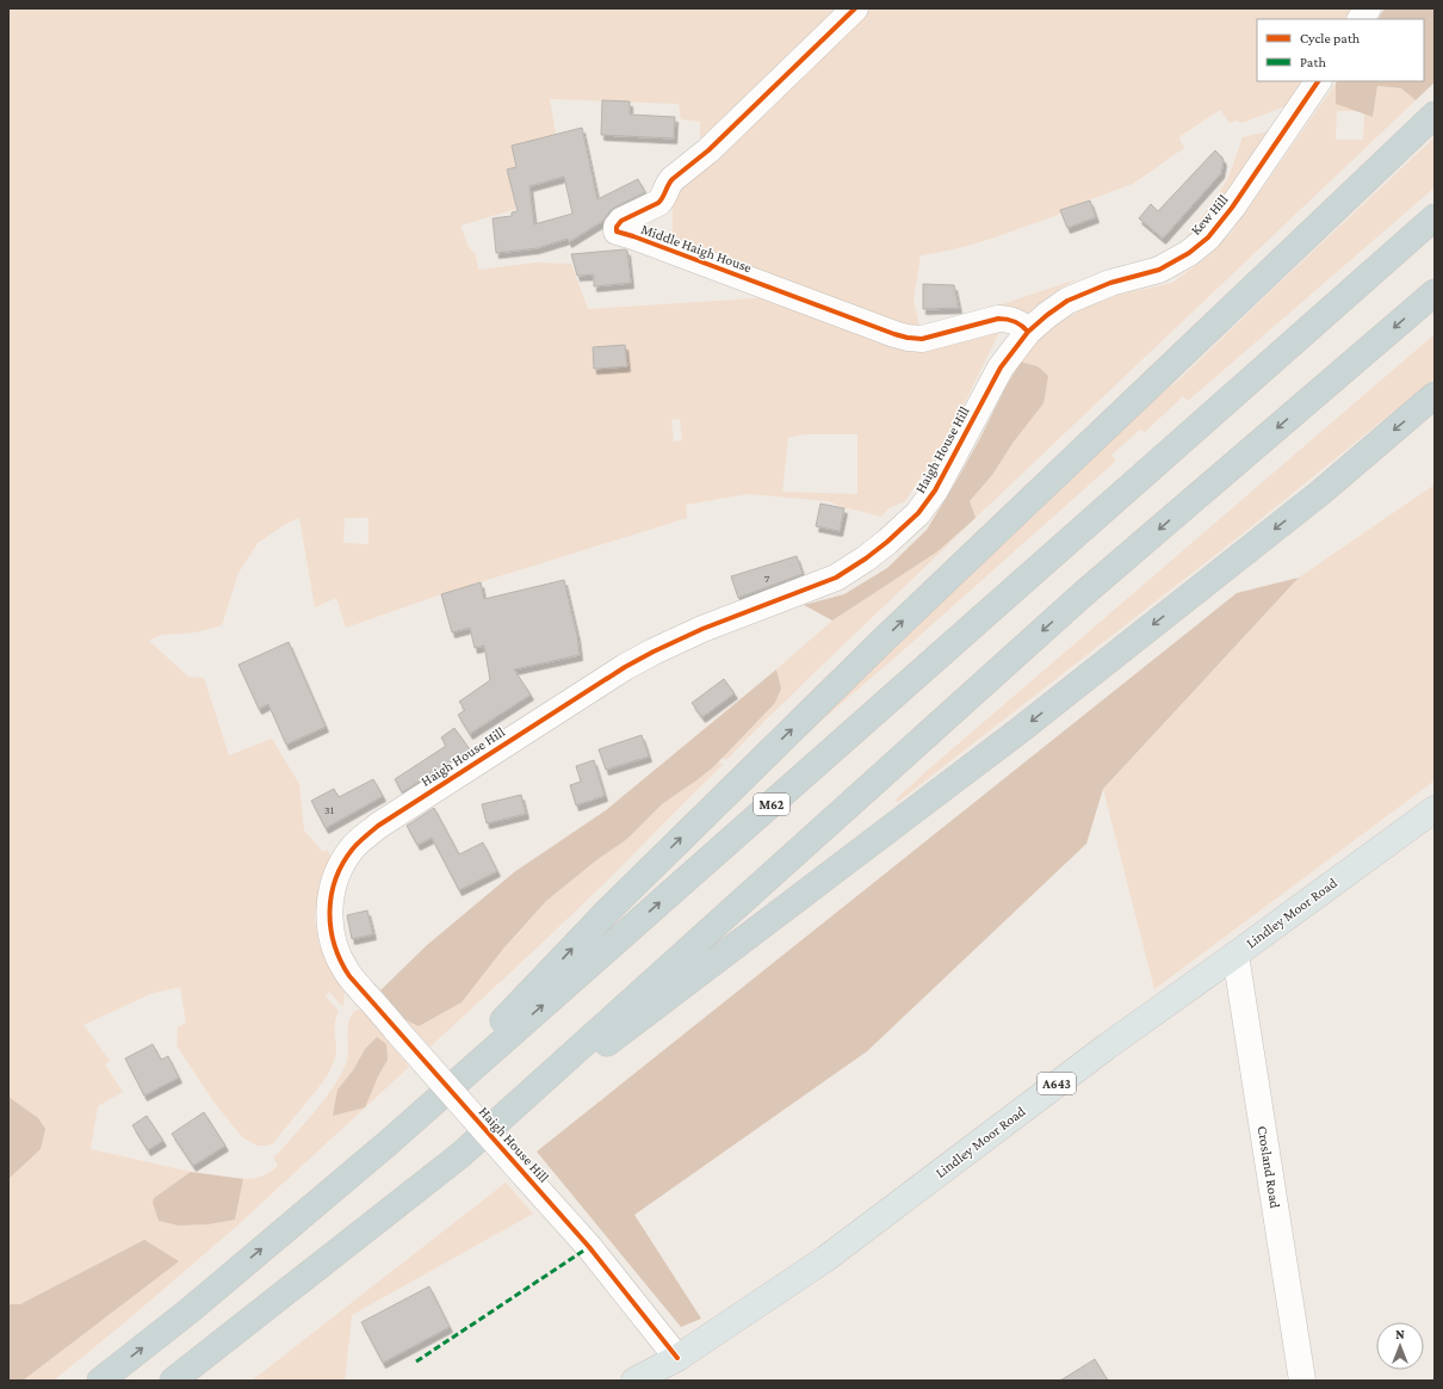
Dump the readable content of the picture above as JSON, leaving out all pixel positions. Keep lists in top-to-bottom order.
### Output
{
  "streets": {
    "highway": ["M62"],
    "main road": ["Lindley Moor Road", "A643"],
    "street": [
      "Kew Hill",
      "Middle Haigh House",
      "Haigh House Hill",
      "Crosland Road"
    ]
  },
  "crossings": [
    ["Kew Hill", "Haigh House Hill"],
    ["Middle Haigh House", "Haigh House Hill"],
    ["Haigh House Hill", "Lindley Moor Road"],
    ["Lindley Moor Road", "Crosland Road"]
  ],
  "house_numbers": ["7", "31"],
  "legend": ["Cycle path", "Path"],
  "north": "top"
}
